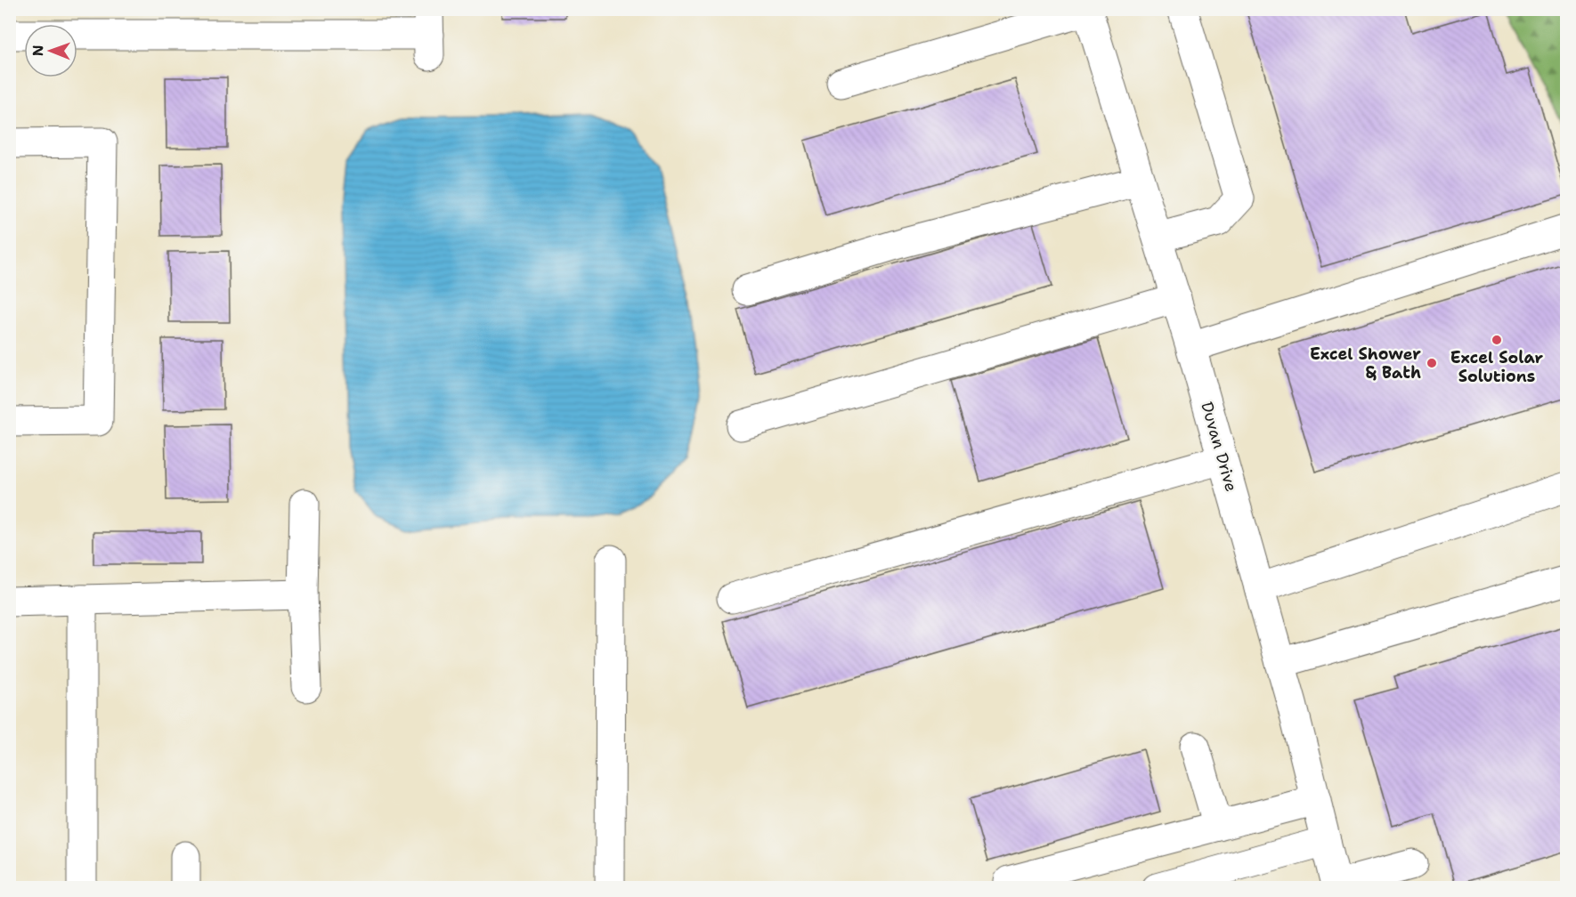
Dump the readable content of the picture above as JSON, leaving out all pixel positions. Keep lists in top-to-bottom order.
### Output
{
  "streets": {
    "street": ["Duvan Drive"]
  },
  "places": ["Excel Solar Solutions", "Excel Shower & Bath"],
  "north": "left"
}
